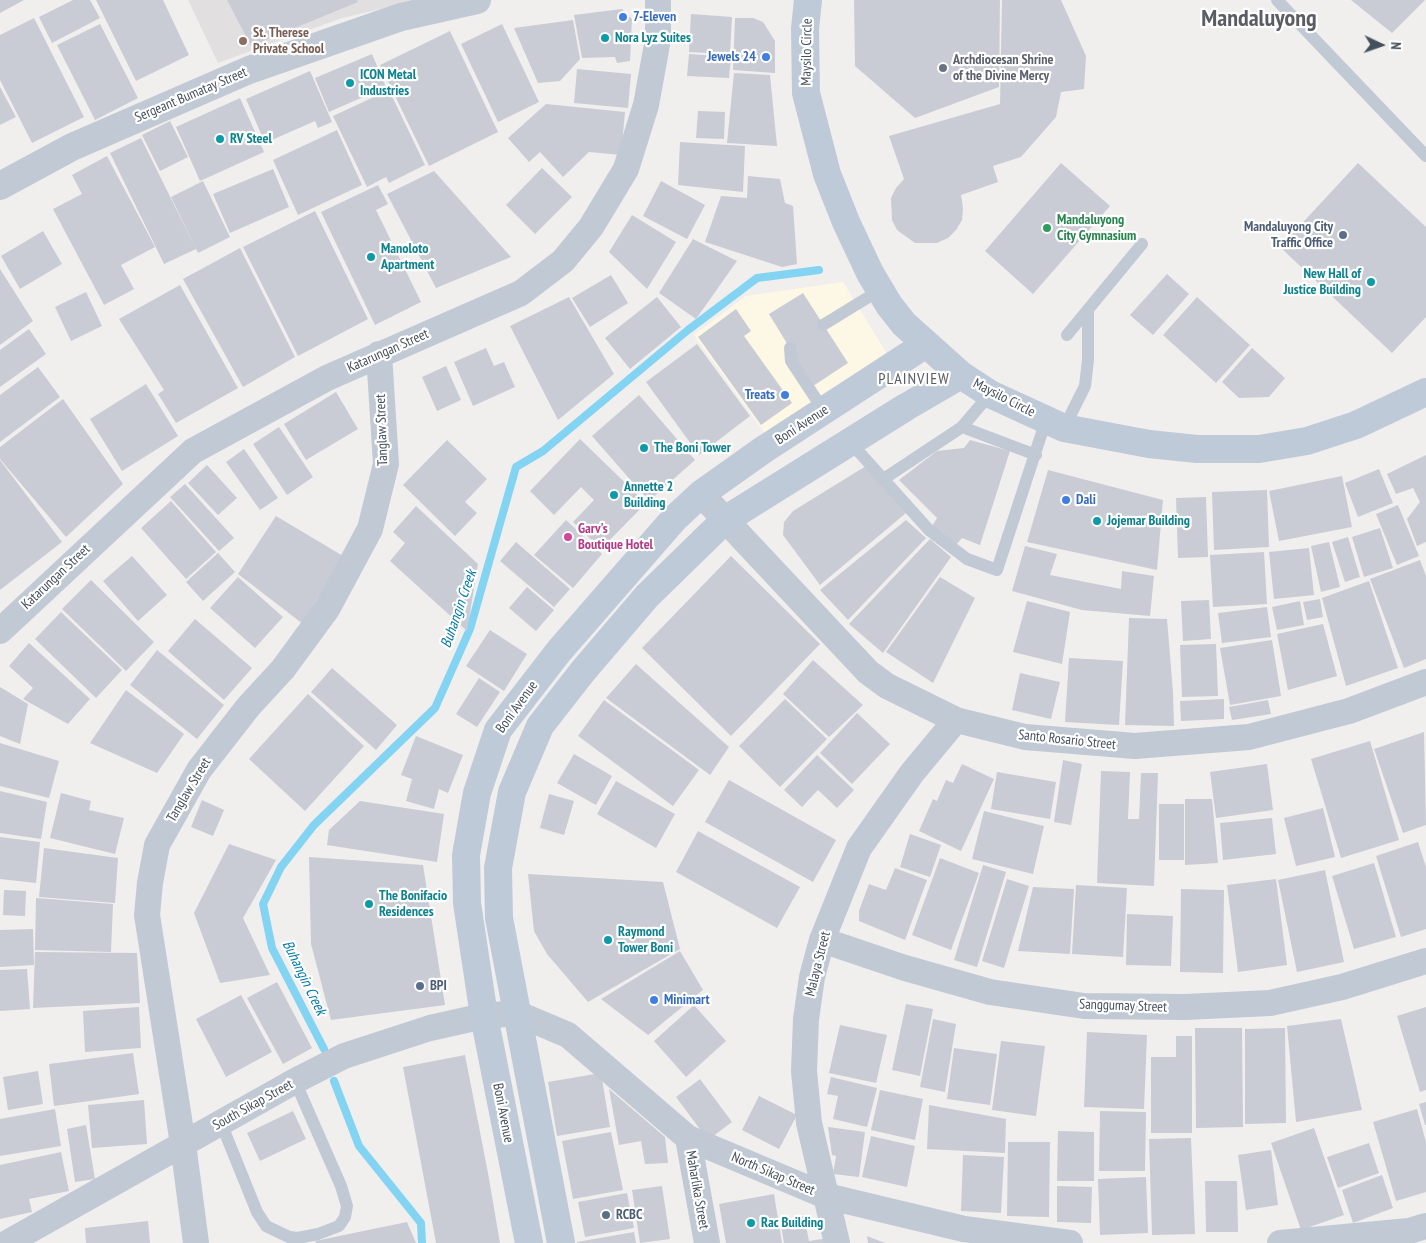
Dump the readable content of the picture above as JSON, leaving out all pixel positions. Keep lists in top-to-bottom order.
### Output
{
  "streets": {
    "main road": ["Maysilo Circle", "Boni Avenue"],
    "street": [
      "Sergeant Bumatay Street",
      "Katarungan Street",
      "Tanglaw Street",
      "Santo Rosario Street",
      "Malaya Street",
      "Sanggumay Street",
      "South Sikap Street",
      "North Sikap Street",
      "Maharlika Street"
    ]
  },
  "crossings": [
    ["Maysilo Circle", "Boni Avenue"],
    ["Katarungan Street", "Tanglaw Street"],
    ["Boni Avenue", "Santo Rosario Street"],
    ["Boni Avenue", "South Sikap Street"],
    ["Tanglaw Street", "South Sikap Street"],
    ["Santo Rosario Street", "Malaya Street"],
    ["Malaya Street", "Sanggumay Street"],
    ["Malaya Street", "North Sikap Street"],
    ["South Sikap Street", "North Sikap Street"],
    ["North Sikap Street", "Maharlika Street"]
  ],
  "districts": ["Mandaluyong", "PLAINVIEW"],
  "water": ["Buhangin Creek"],
  "places": [
    "7-Eleven",
    "Nora Lyz Suites",
    "St. Therese Private School",
    "Jewels 24",
    "Archdiocesan Shrine of the Divine Mercy",
    "ICON Metal Industries",
    "RV Steel",
    "Mandaluyong City Gymnasium",
    "Mandaluyong City Traffic Office",
    "Manoloto Apartment",
    "New Hall of Justice Building",
    "Treats",
    "The Boni Tower",
    "Annette 2 Building",
    "Dali",
    "Jojemar Building",
    "Garv's Boutique Hotel",
    "The Bonifacio Residences",
    "Raymond Tower Boni",
    "BPI",
    "Minimart",
    "RCBC",
    "Rac Building"
  ],
  "north": "right"
}
